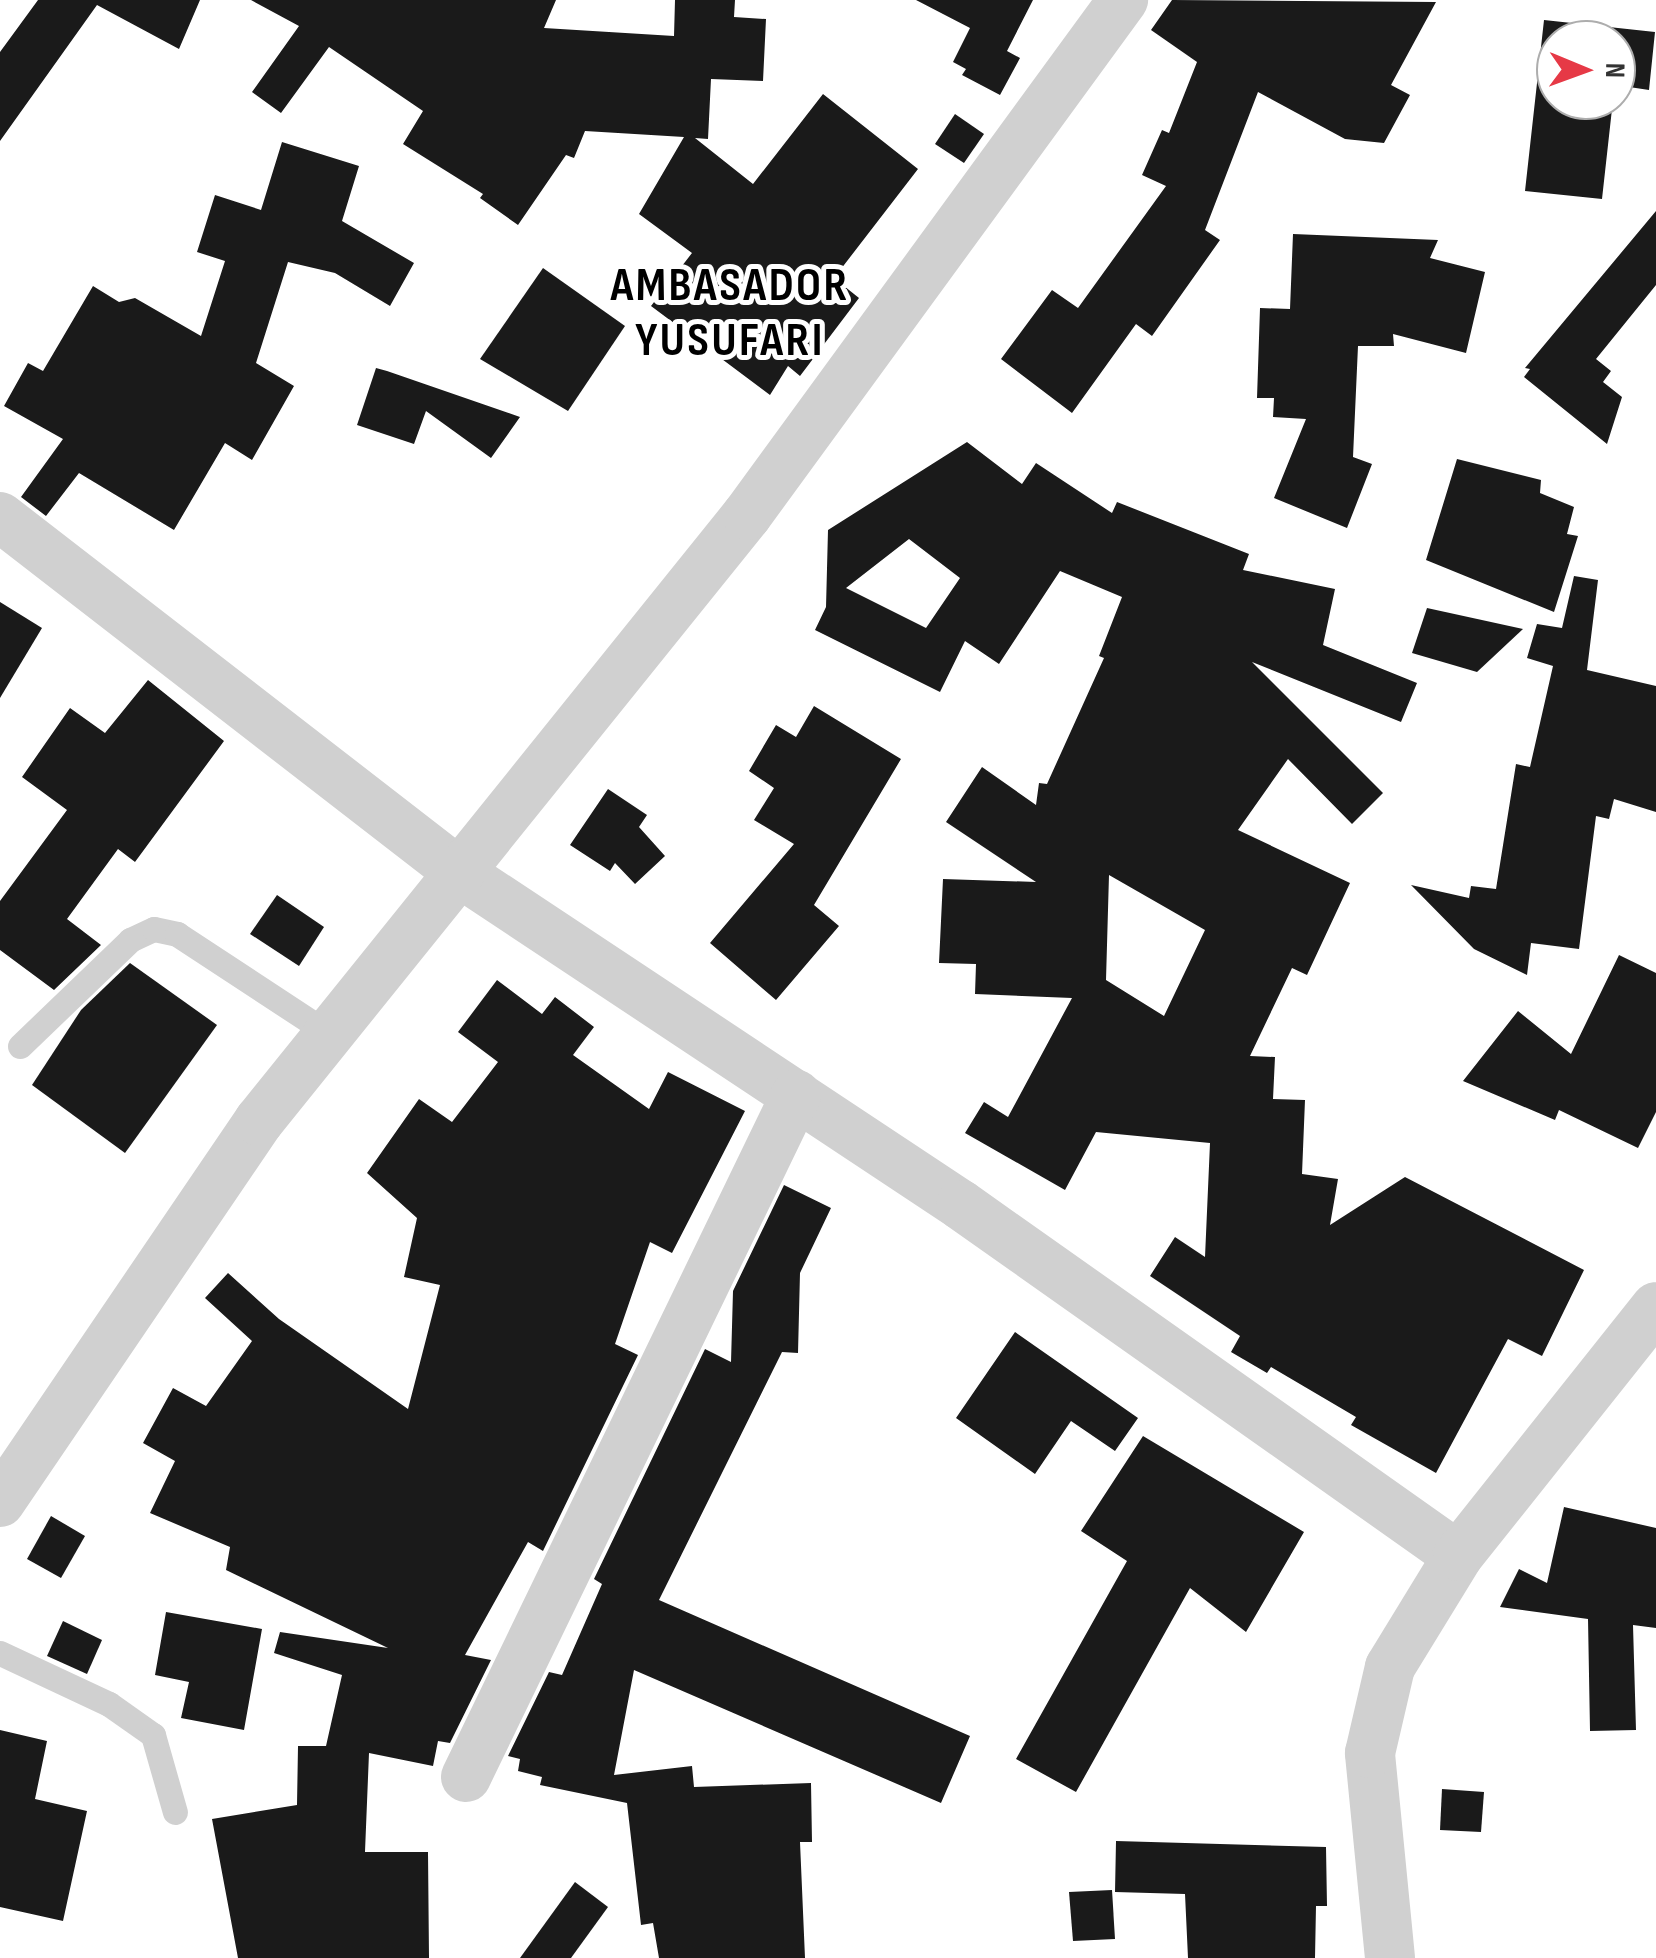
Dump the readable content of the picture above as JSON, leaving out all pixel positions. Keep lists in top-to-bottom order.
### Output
{
  "districts": ["AMBASADOR YUSUFARI"],
  "north": "right"
}
